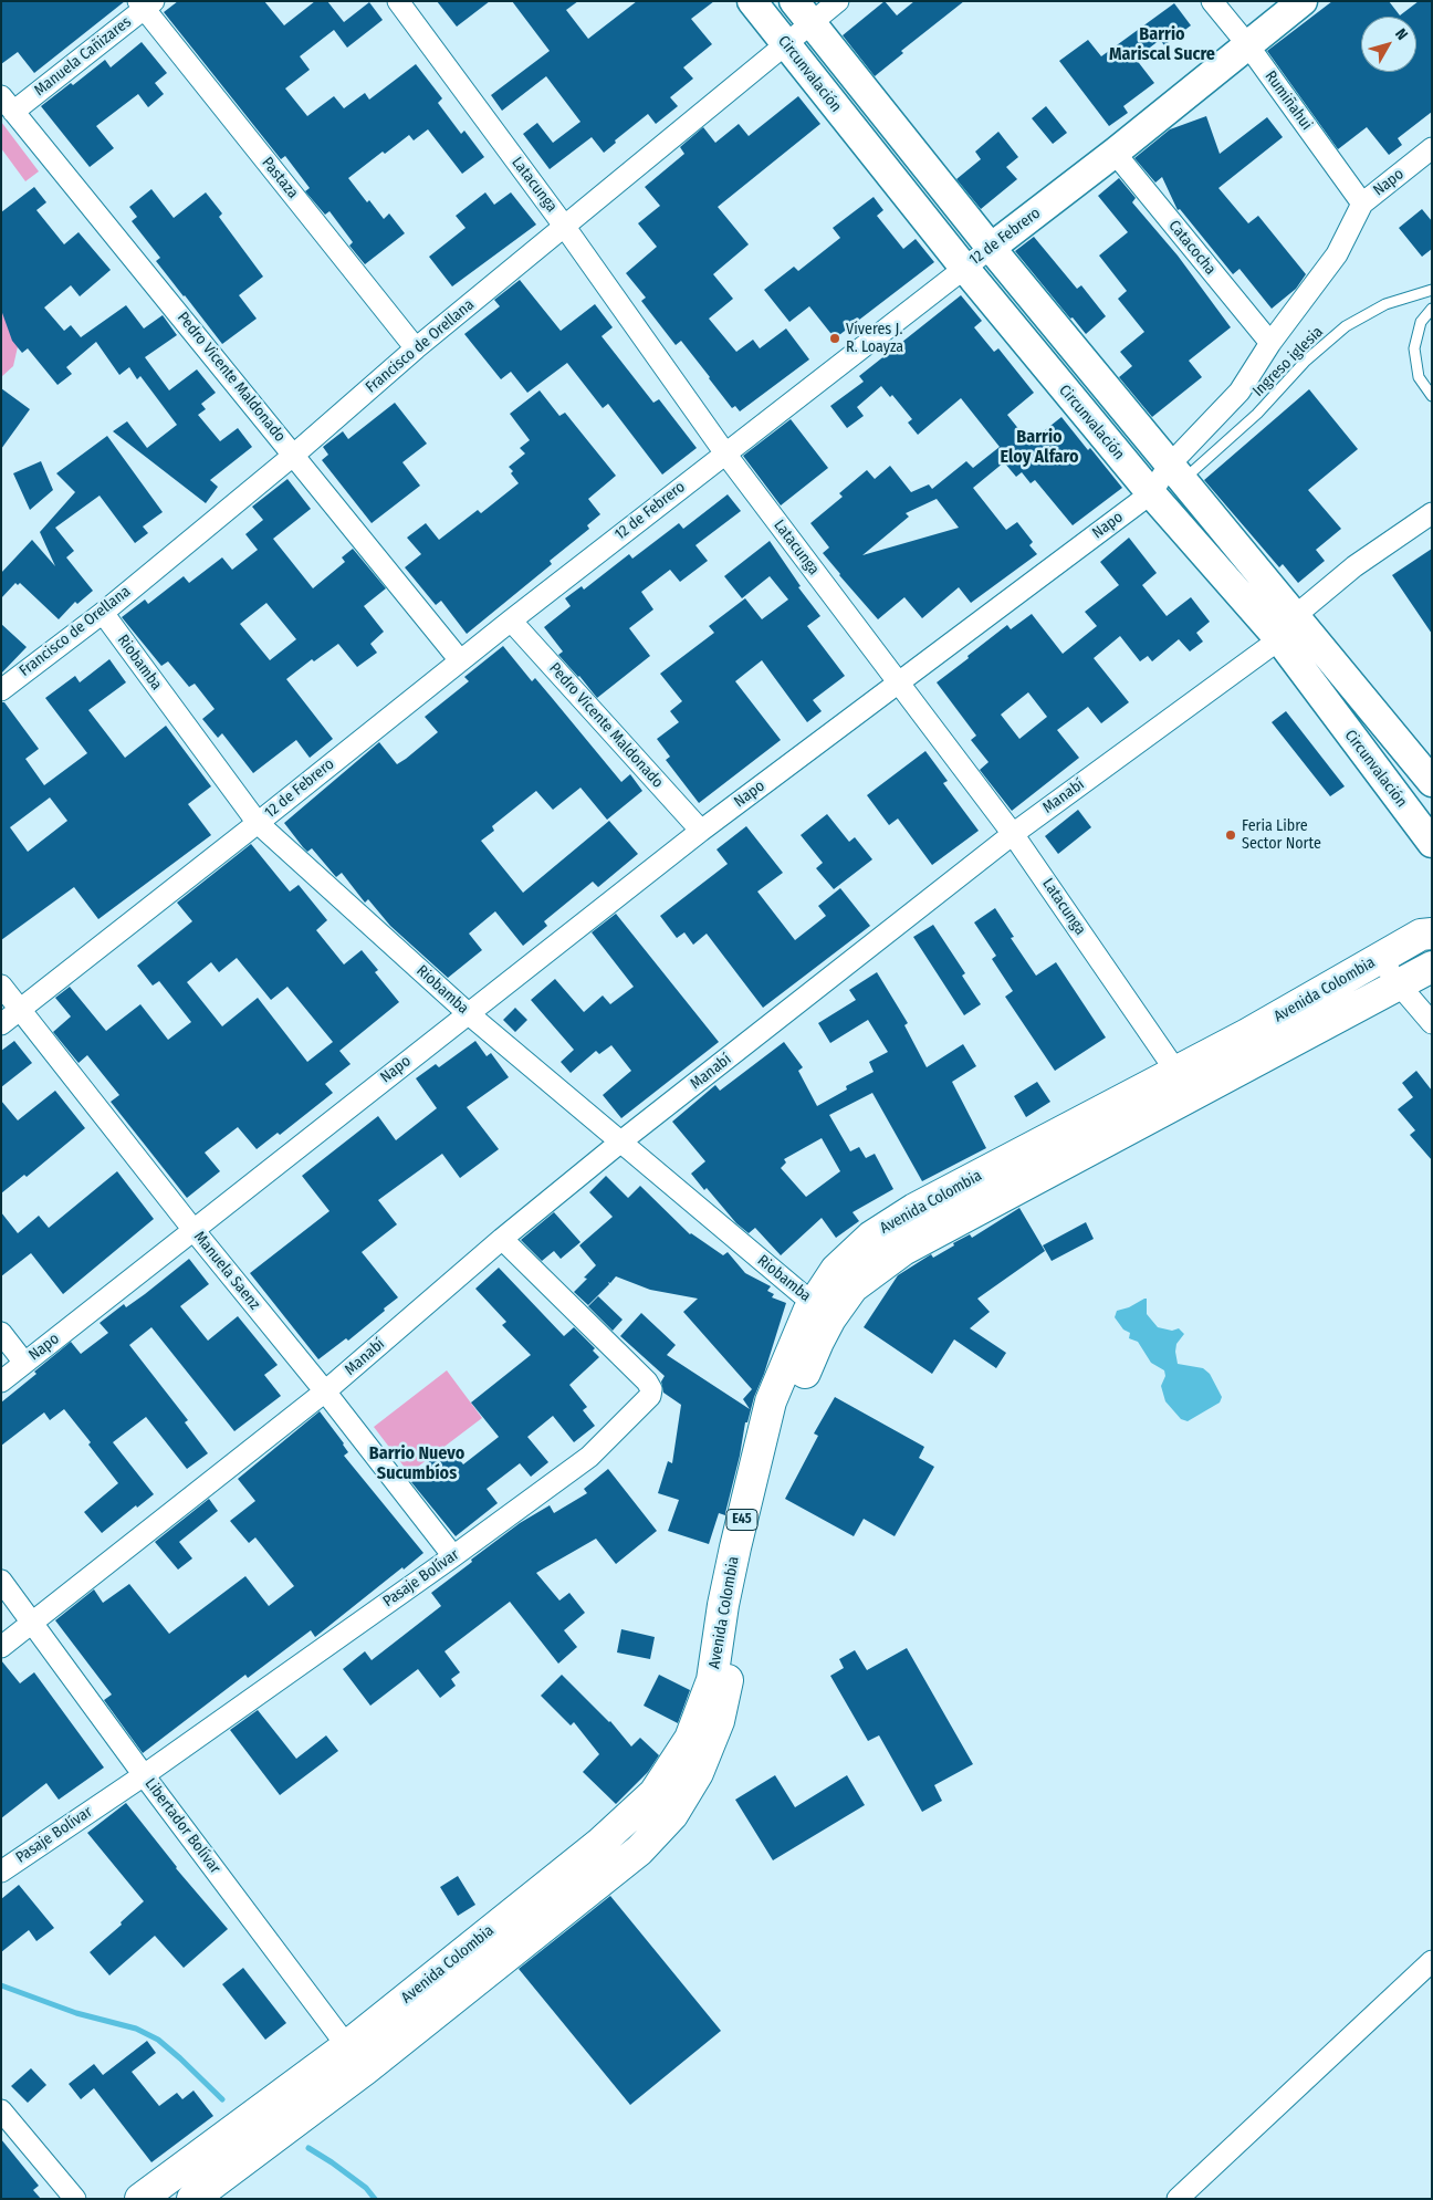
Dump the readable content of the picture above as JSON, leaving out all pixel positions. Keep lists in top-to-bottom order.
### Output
{
  "streets": {
    "main road": [
      "Circunvalación",
      "12 de Febrero",
      "Avenida Colombia",
      "E45"
    ],
    "street": [
      "Manuela Cañizares",
      "Rumiñahui",
      "Pastaza",
      "Napo",
      "Latacunga",
      "Catacocha",
      "Francisco de Orellana",
      "Pedro Vicente Maldonado",
      "Riobamba",
      "Manabí",
      "Manuela Saenz",
      "Pasaje Bolívar",
      "Libertador Bolívar"
    ],
    "lane": ["Ingreso iglesia"]
  },
  "crossings": [
    ["Manuela Cañizares", "Pastaza"],
    ["Manuela Cañizares", "Pedro Vicente Maldonado"],
    ["Circunvalación", "Napo"],
    ["Circunvalación", "12 de Febrero"],
    ["Circunvalación", "Francisco de Orellana"],
    ["Circunvalación", "Ingreso iglesia"],
    ["Circunvalación", "Manabí"],
    ["Rumiñahui", "Napo"],
    ["Rumiñahui", "12 de Febrero"],
    ["Pastaza", "Francisco de Orellana"],
    ["Napo", "Latacunga"],
    ["Napo", "Catacocha"],
    ["Napo", "Ingreso iglesia"],
    ["Napo", "Pedro Vicente Maldonado"],
    ["Napo", "Riobamba"],
    ["Napo", "Manuela Saenz"],
    ["Latacunga", "12 de Febrero"],
    ["Latacunga", "Francisco de Orellana"],
    ["Latacunga", "Manabí"],
    ["Latacunga", "Avenida Colombia"],
    ["12 de Febrero", "Catacocha"],
    ["12 de Febrero", "Pedro Vicente Maldonado"],
    ["12 de Febrero", "Riobamba"],
    ["12 de Febrero", "Manuela Saenz"],
    ["Francisco de Orellana", "Pedro Vicente Maldonado"],
    ["Francisco de Orellana", "Riobamba"],
    ["Riobamba", "Manabí"],
    ["Riobamba", "Avenida Colombia"],
    ["Manabí", "Manuela Saenz"],
    ["Manabí", "Pasaje Bolívar"],
    ["Manabí", "Libertador Bolívar"],
    ["Avenida Colombia", "Libertador Bolívar"],
    ["Manuela Saenz", "Pasaje Bolívar"],
    ["Pasaje Bolívar", "Libertador Bolívar"]
  ],
  "districts": ["Barrio Mariscal Sucre", "Barrio Eloy Alfaro", "Barrio Nuevo Sucumbíos"],
  "places": ["Víveres J. R. Loayza", "Feria Libre Sector Norte"],
  "north": "top right"
}
